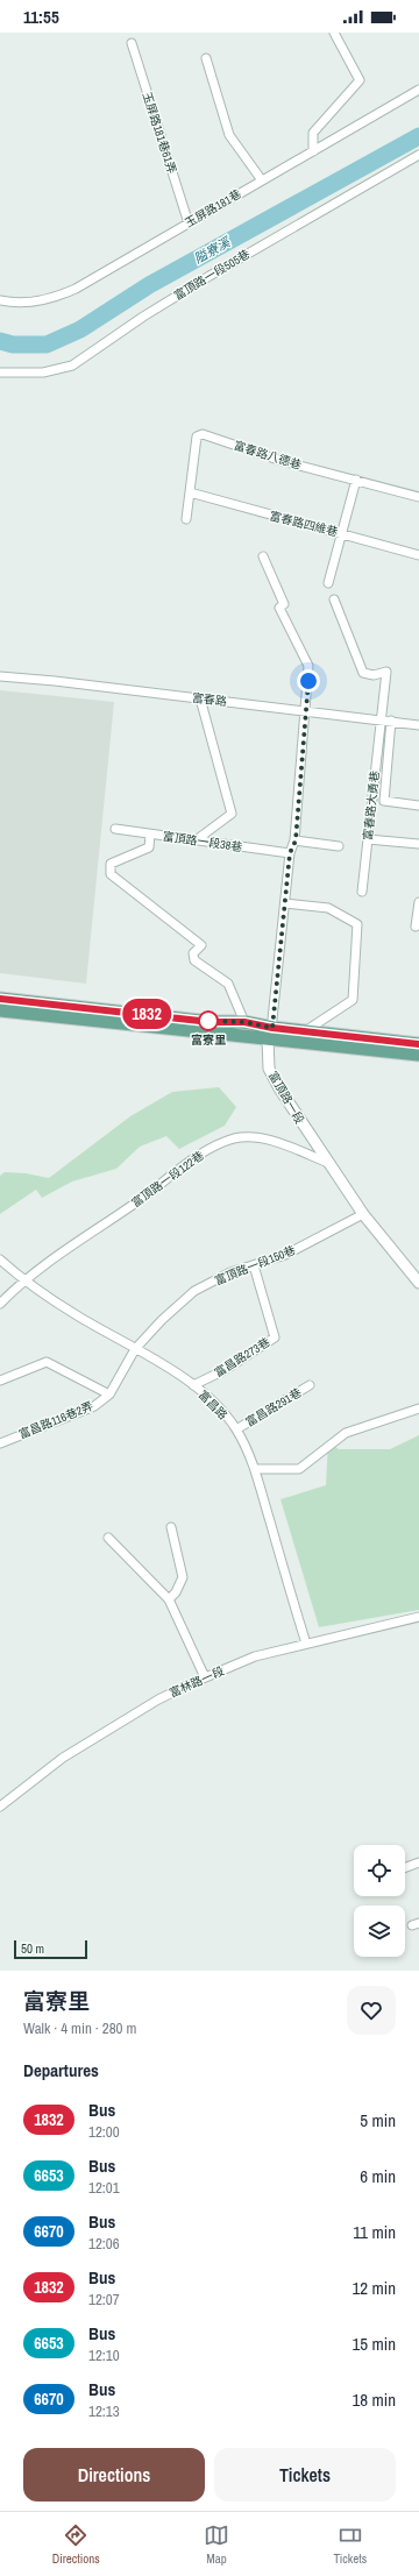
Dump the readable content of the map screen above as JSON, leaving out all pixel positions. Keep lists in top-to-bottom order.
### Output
{
  "streets": {
    "street": [
      "玉屏路181巷61弄",
      "玉屏路181巷",
      "富頂路一段505巷",
      "富春路八德巷",
      "富春路四維巷",
      "富春路",
      "富春路大勇巷",
      "富頂路一段38巷",
      "富頂路一段",
      "富頂路一段122巷",
      "富頂路一段150巷",
      "富昌路273巷",
      "富昌路",
      "富昌路291巷",
      "富昌路116巷2弄",
      "富林路一段"
    ]
  },
  "crossings": [
    ["玉屏路181巷61弄", "玉屏路181巷"],
    ["富春路八德巷", "富春路四維巷"],
    ["富春路", "富春路大勇巷"],
    ["富春路", "富頂路一段"],
    ["富頂路一段38巷", "富頂路一段"],
    ["富頂路一段", "富頂路一段122巷"],
    ["富頂路一段", "富頂路一段150巷"],
    ["富頂路一段122巷", "富昌路"],
    ["富頂路一段150巷", "富昌路273巷"],
    ["富頂路一段150巷", "富昌路"],
    ["富頂路一段150巷", "富昌路116巷2弄"],
    ["富昌路273巷", "富昌路"],
    ["富昌路", "富昌路291巷"],
    ["富昌路", "富林路一段"]
  ],
  "water": ["隘寮溪"],
  "places": ["富寮里"],
  "lines": ["bus line 1832"],
  "scale_bar": "50 m",
  "page": {
    "status": "11:55",
    "on_map": "1832",
    "scale": "50 m",
    "heading": [
      ["富寮里", "Walk · 4 min · 280 m"],
      "Departures"
    ],
    "list": [
      {
        "mark": "1832",
        "name": "Bus",
        "note": "12:00",
        "value": "5 min"
      },
      {
        "mark": "6653",
        "name": "Bus",
        "note": "12:01",
        "value": "6 min"
      },
      {
        "mark": "6670",
        "name": "Bus",
        "note": "12:06",
        "value": "11 min"
      },
      {
        "mark": "1832",
        "name": "Bus",
        "note": "12:07",
        "value": "12 min"
      },
      {
        "mark": "6653",
        "name": "Bus",
        "note": "12:10",
        "value": "15 min"
      },
      {
        "mark": "6670",
        "name": "Bus",
        "note": "12:13",
        "value": "18 min"
      }
    ],
    "buttons": ["Directions", "Tickets"],
    "tabs": ["Directions", "Map", "Tickets"]
  }
}
